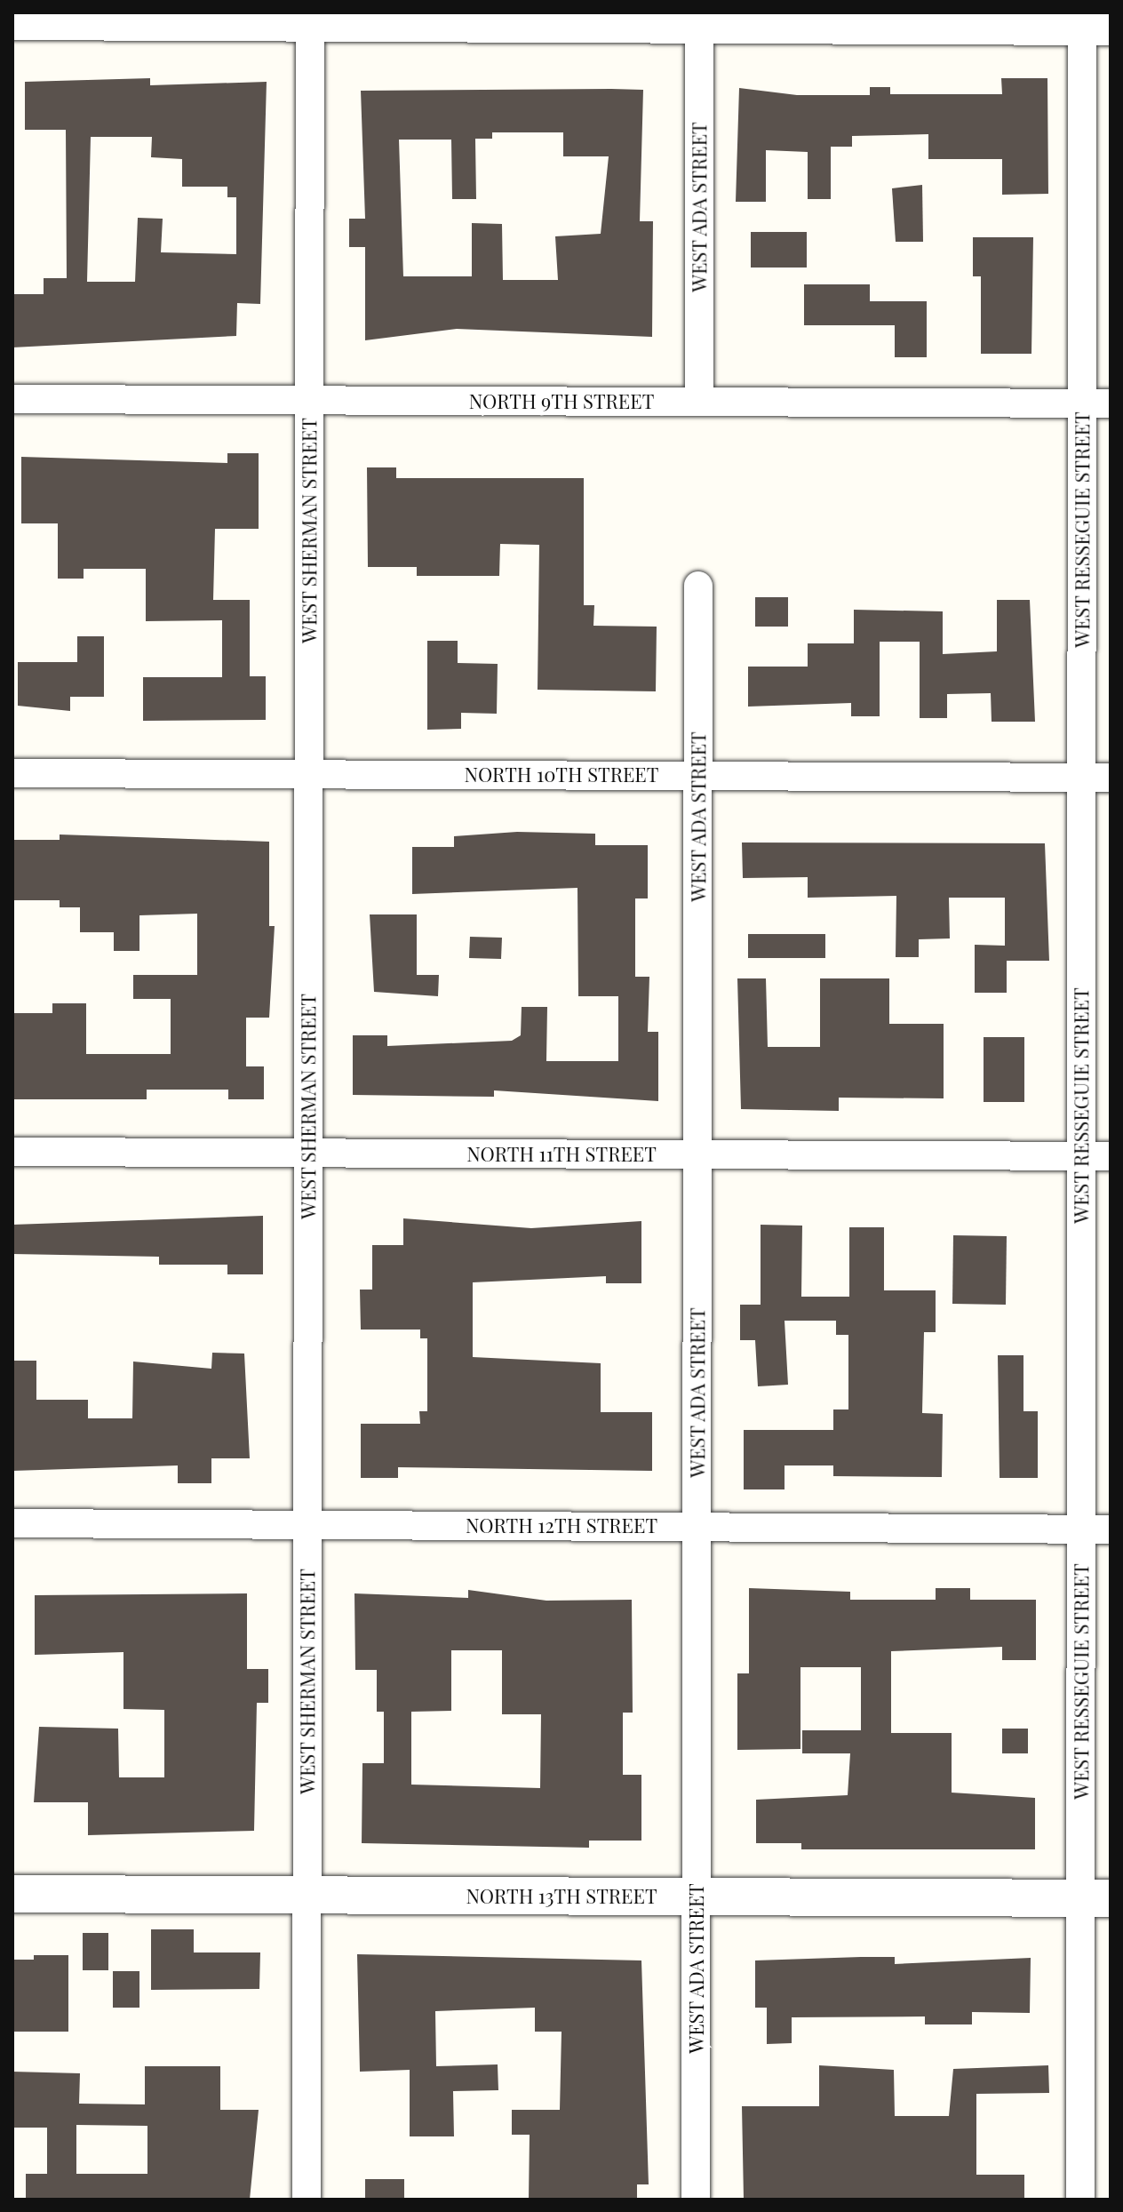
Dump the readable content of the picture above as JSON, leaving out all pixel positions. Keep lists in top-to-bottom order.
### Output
{
  "streets": {
    "street": [
      "WEST ADA STREET",
      "NORTH 9TH STREET",
      "WEST RESSEGUIE STREET",
      "WEST SHERMAN STREET",
      "NORTH 10TH STREET",
      "NORTH 11TH STREET",
      "NORTH 12TH STREET",
      "NORTH 13TH STREET"
    ]
  },
  "crossings": [
    ["WEST ADA STREET", "NORTH 9TH STREET"],
    ["WEST ADA STREET", "NORTH 10TH STREET"],
    ["WEST ADA STREET", "NORTH 11TH STREET"],
    ["WEST ADA STREET", "NORTH 12TH STREET"],
    ["WEST ADA STREET", "NORTH 13TH STREET"],
    ["NORTH 9TH STREET", "WEST RESSEGUIE STREET"],
    ["NORTH 9TH STREET", "WEST SHERMAN STREET"],
    ["WEST RESSEGUIE STREET", "NORTH 10TH STREET"],
    ["WEST RESSEGUIE STREET", "NORTH 11TH STREET"],
    ["WEST RESSEGUIE STREET", "NORTH 12TH STREET"],
    ["WEST RESSEGUIE STREET", "NORTH 13TH STREET"],
    ["WEST SHERMAN STREET", "NORTH 10TH STREET"],
    ["WEST SHERMAN STREET", "NORTH 11TH STREET"],
    ["WEST SHERMAN STREET", "NORTH 12TH STREET"],
    ["WEST SHERMAN STREET", "NORTH 13TH STREET"]
  ]
}
